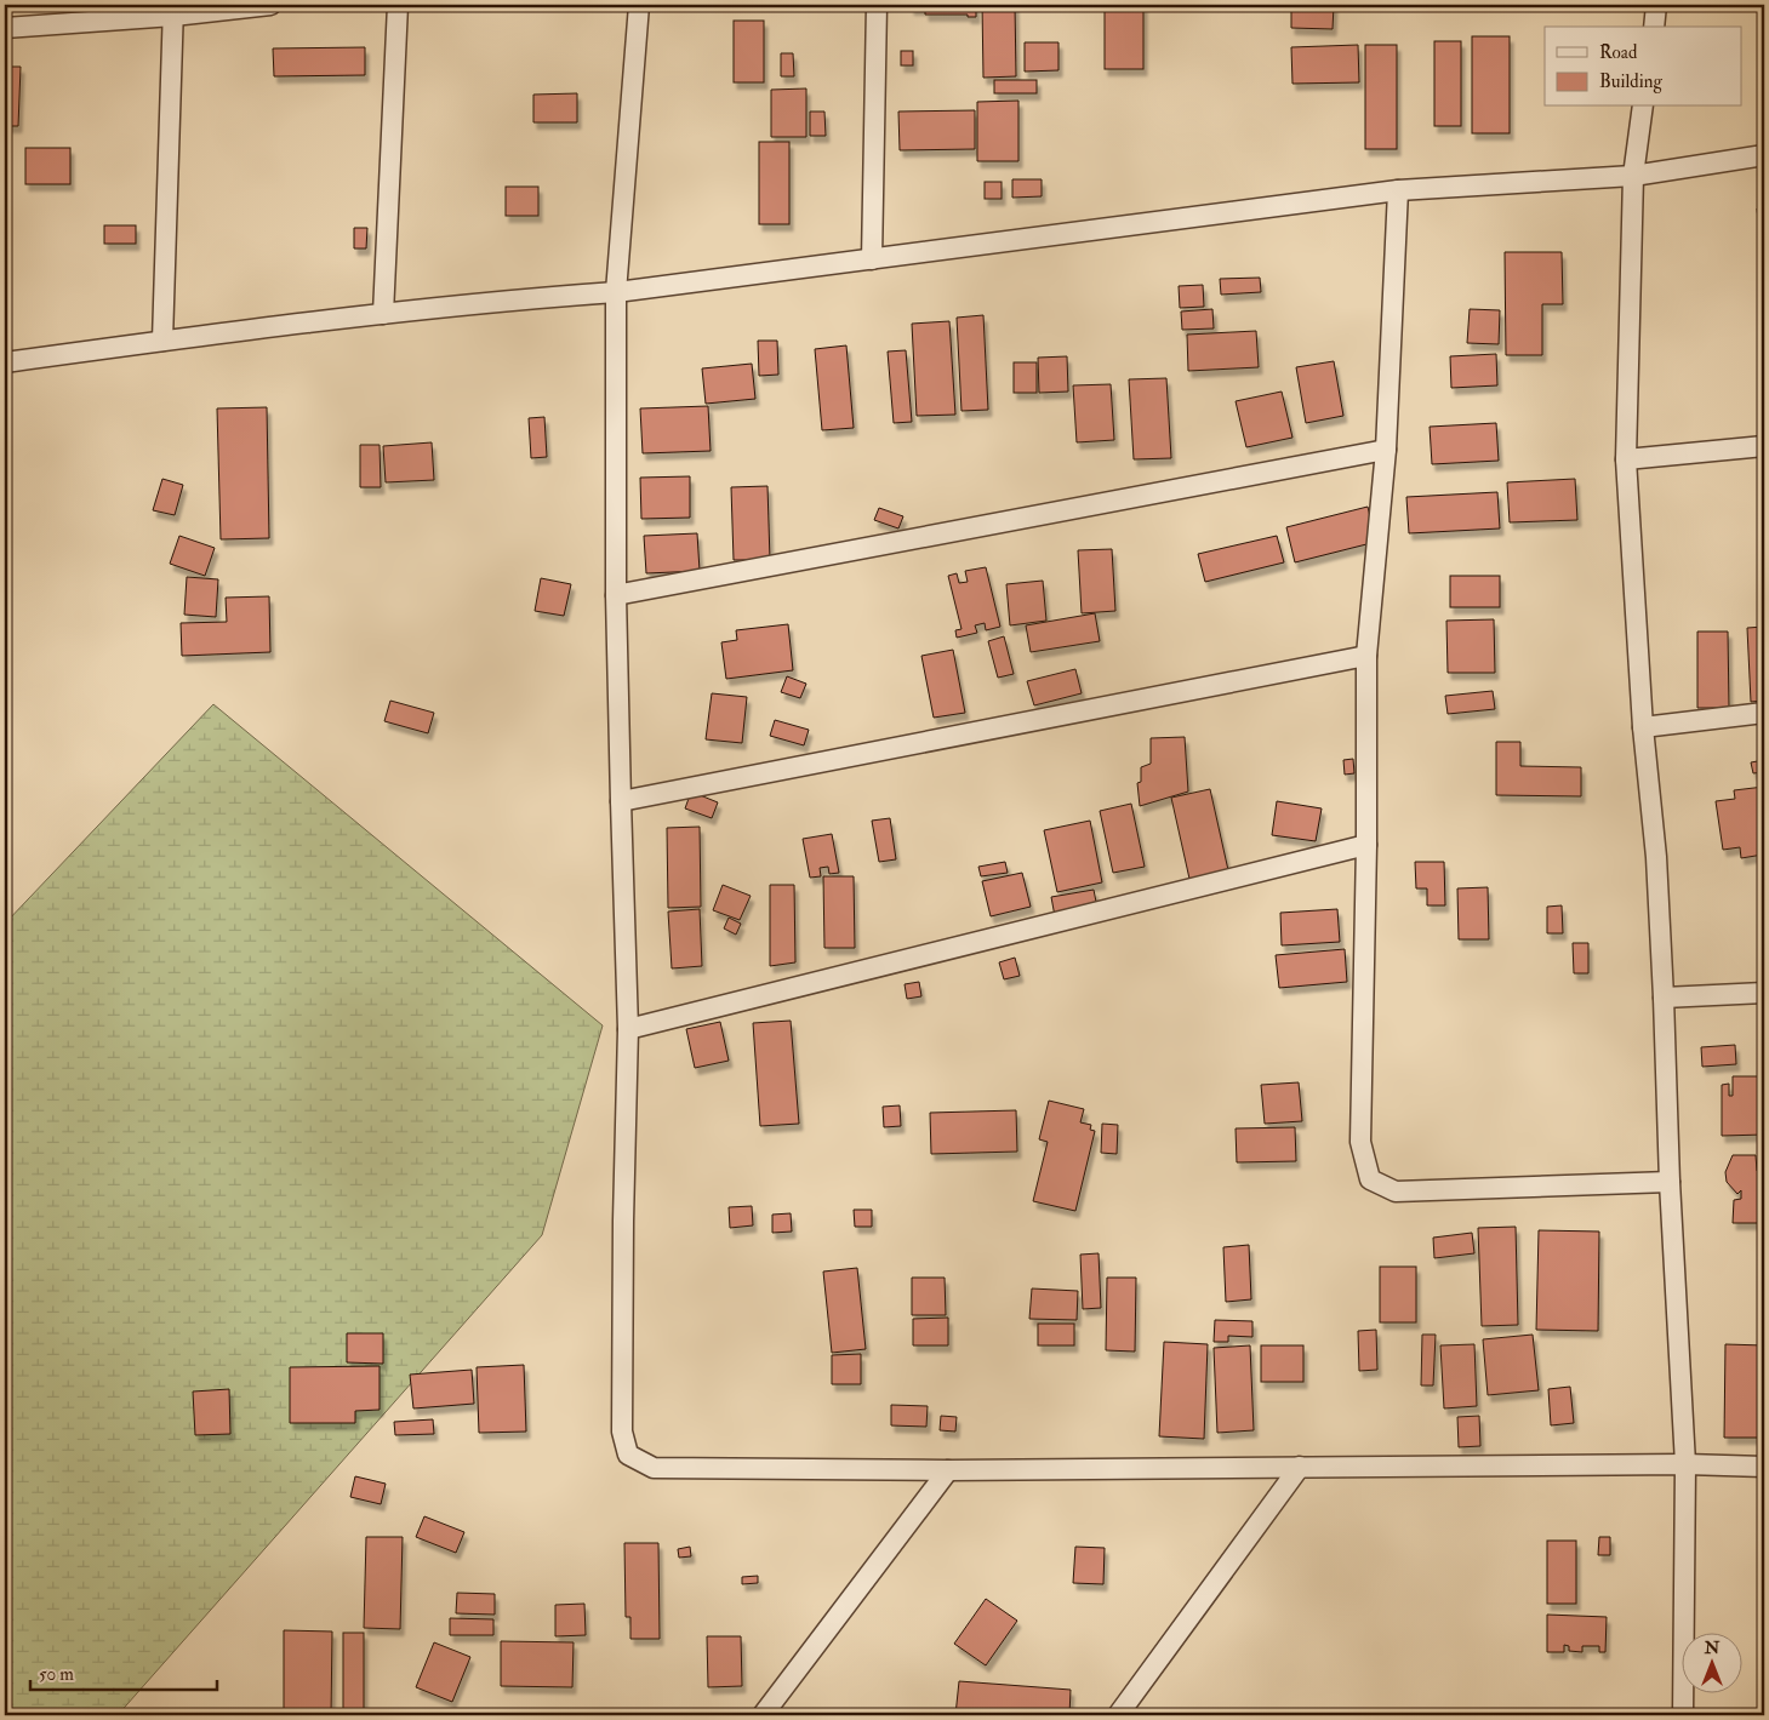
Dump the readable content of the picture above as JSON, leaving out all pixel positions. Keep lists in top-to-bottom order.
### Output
{
  "legend": ["Road", "Building"],
  "scale_bar": "50 m",
  "north": "top"
}
